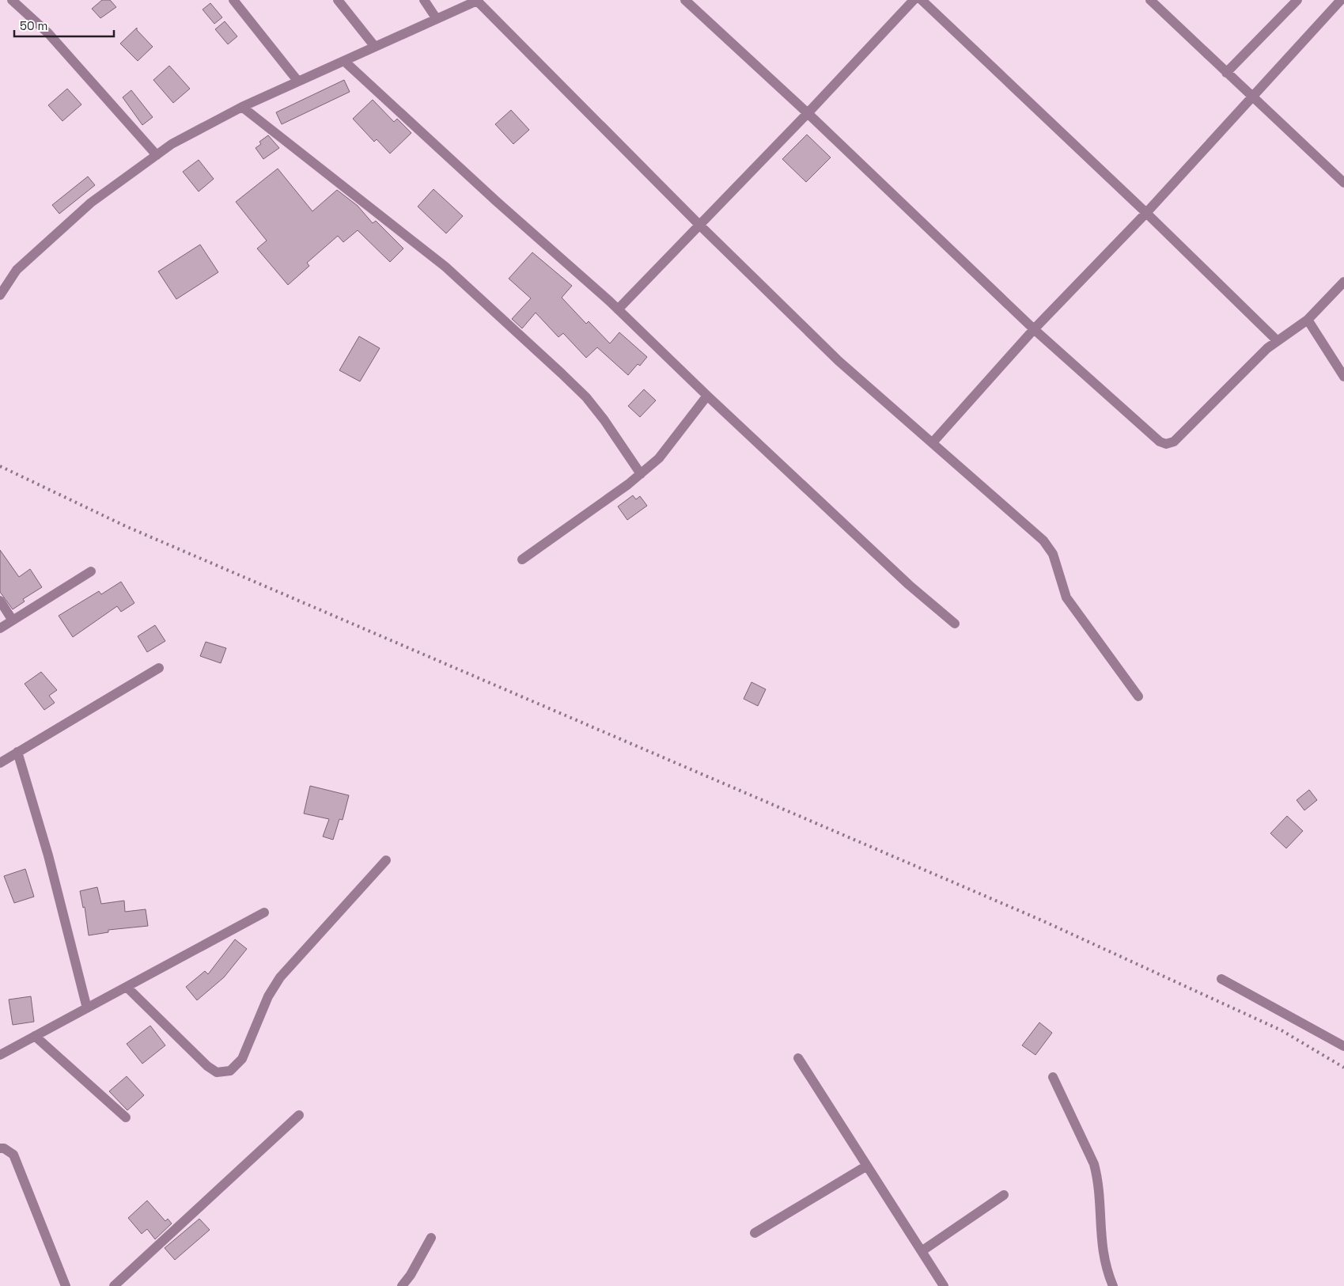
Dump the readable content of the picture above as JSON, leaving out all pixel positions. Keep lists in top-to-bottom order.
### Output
{
  "scale_bar": "50 m"
}
